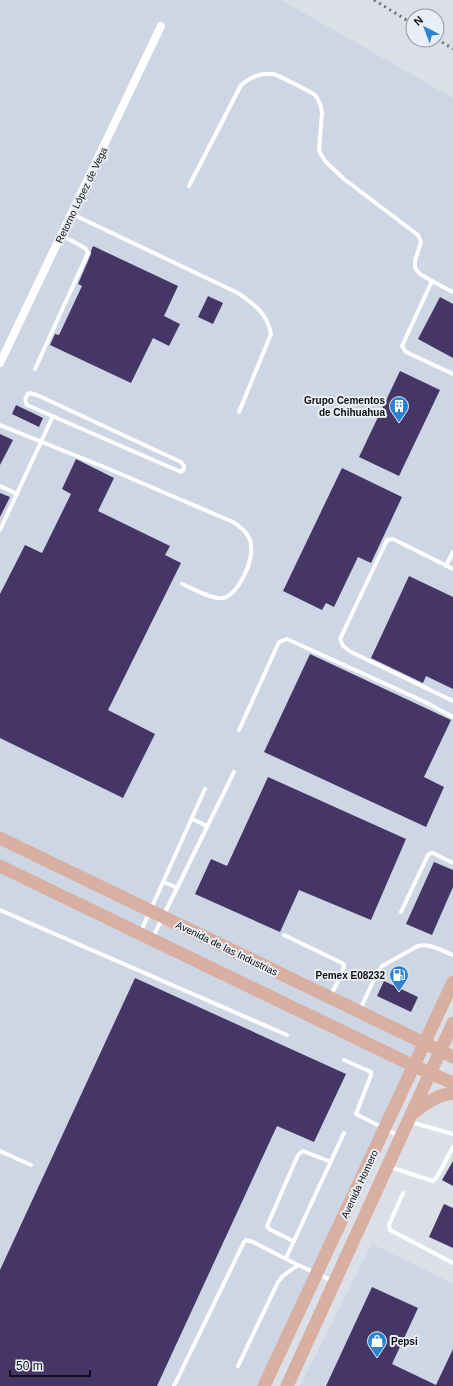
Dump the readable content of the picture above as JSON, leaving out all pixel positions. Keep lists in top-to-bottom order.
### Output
{
  "streets": {
    "main road": ["Avenida de las Industrias", "Avenida Homero"],
    "street": ["Retorno López de Vega"]
  },
  "crossings": [
    ["Avenida de las Industrias", "Avenida Homero"]
  ],
  "places": {
    "building": ["Grupo Cementos de Chihuahua"],
    "fuel station": ["Pemex E08232"],
    "shop": ["Pepsi"]
  },
  "scale_bar": "50 m",
  "north": "top left"
}
